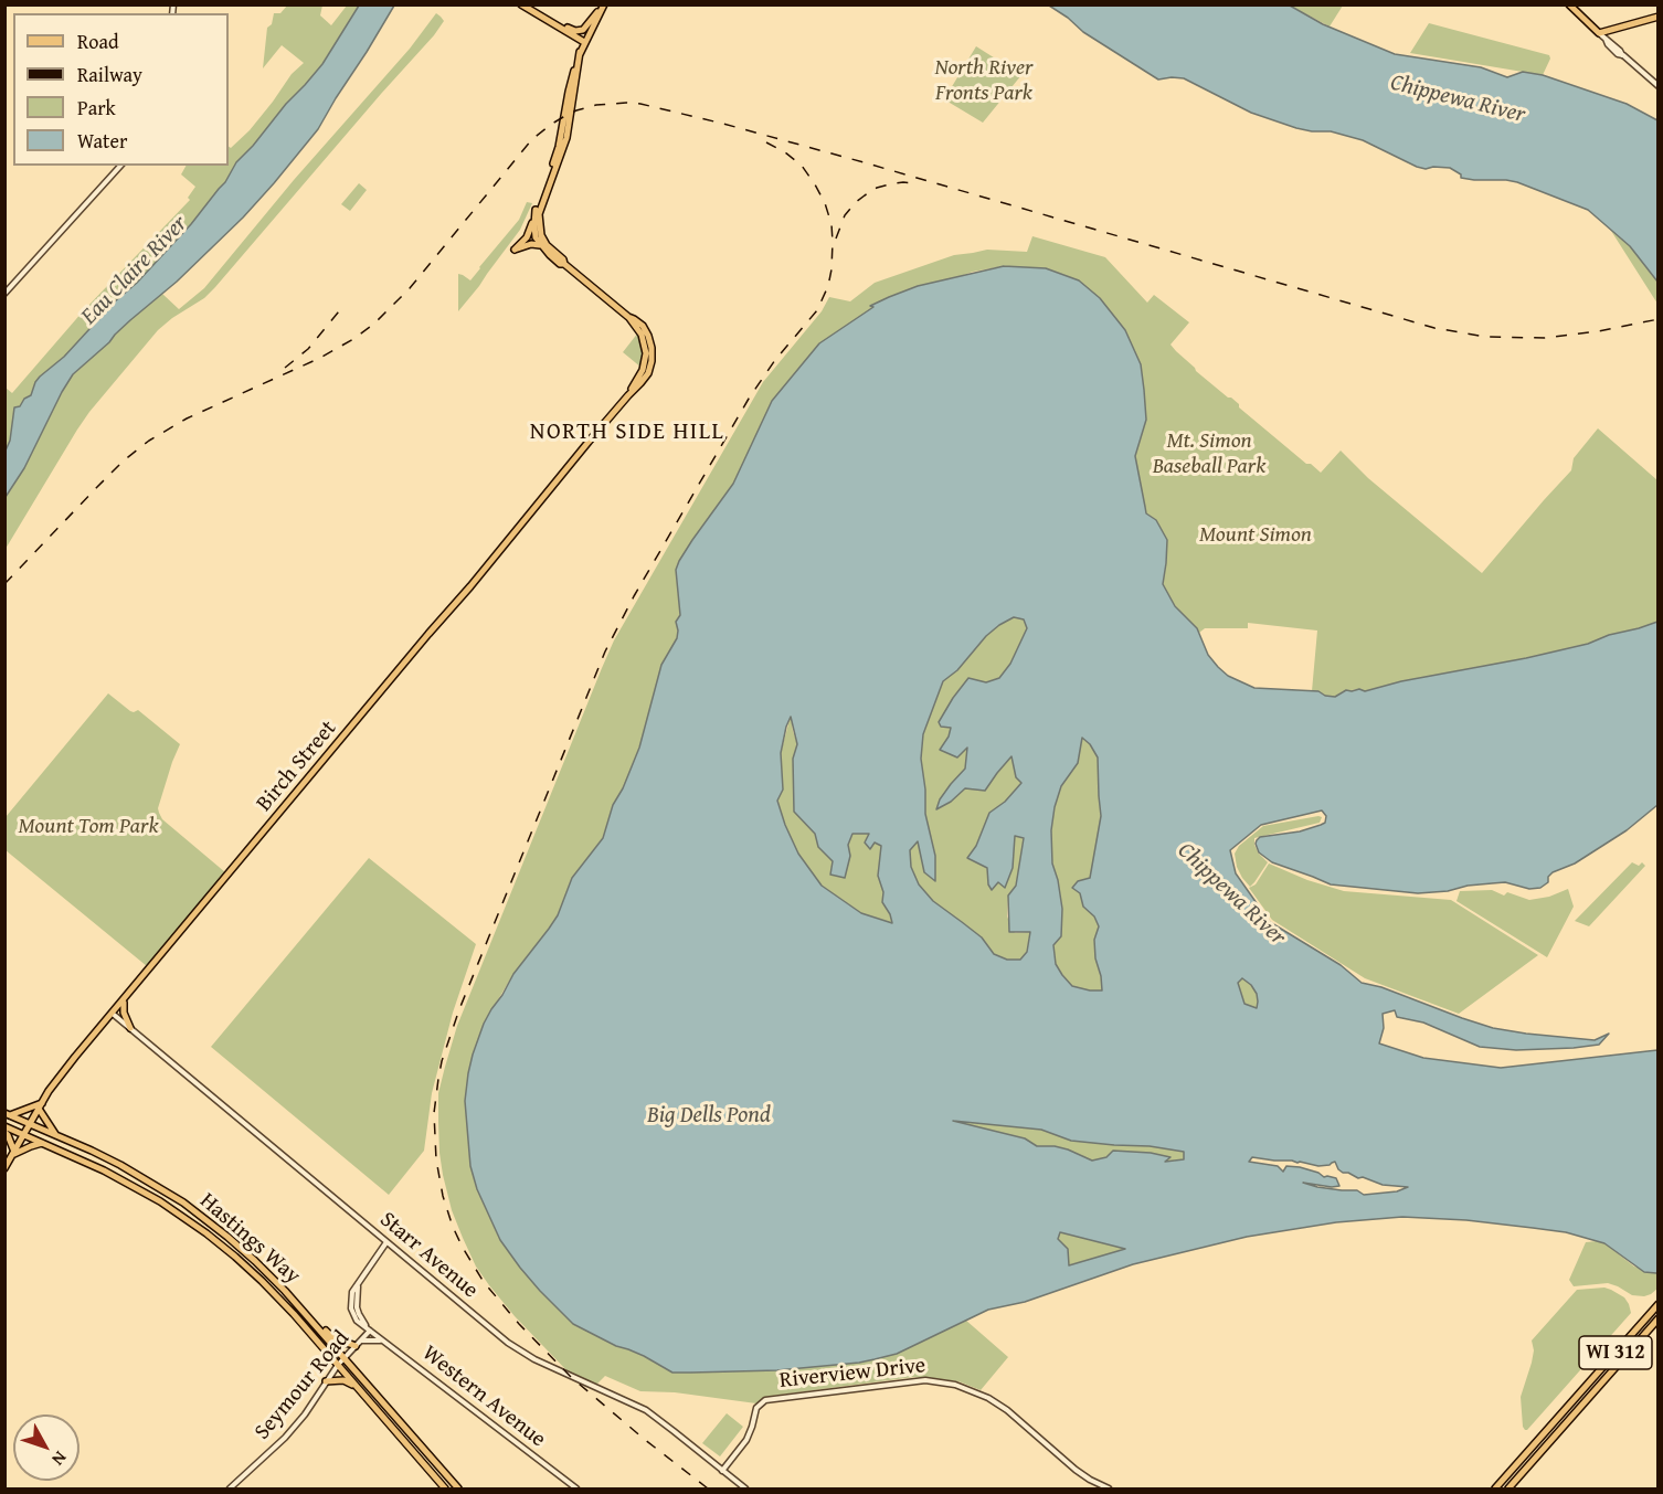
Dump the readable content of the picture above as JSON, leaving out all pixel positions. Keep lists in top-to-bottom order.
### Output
{
  "streets": {
    "main road": ["Birch Street", "Hastings Way", "WI 312"],
    "street": [
      "Starr Avenue",
      "Riverview Drive",
      "Seymour Road",
      "Western Avenue"
    ]
  },
  "crossings": [
    ["Birch Street", "Hastings Way"],
    ["Birch Street", "Starr Avenue"],
    ["Hastings Way", "Seymour Road"],
    ["Starr Avenue", "Riverview Drive"],
    ["Starr Avenue", "Seymour Road"],
    ["Seymour Road", "Western Avenue"]
  ],
  "districts": ["NORTH SIDE HILL"],
  "water": ["Chippewa River", "Eau Claire River", "Big Dells Pond"],
  "parks": [
    "North River Fronts Park",
    "Mt. Simon Baseball Park",
    "Mount Simon",
    "Mount Tom Park"
  ],
  "legend": [
    "Road",
    "Railway",
    "Park",
    "Water"
  ],
  "north": "bottom right"
}
